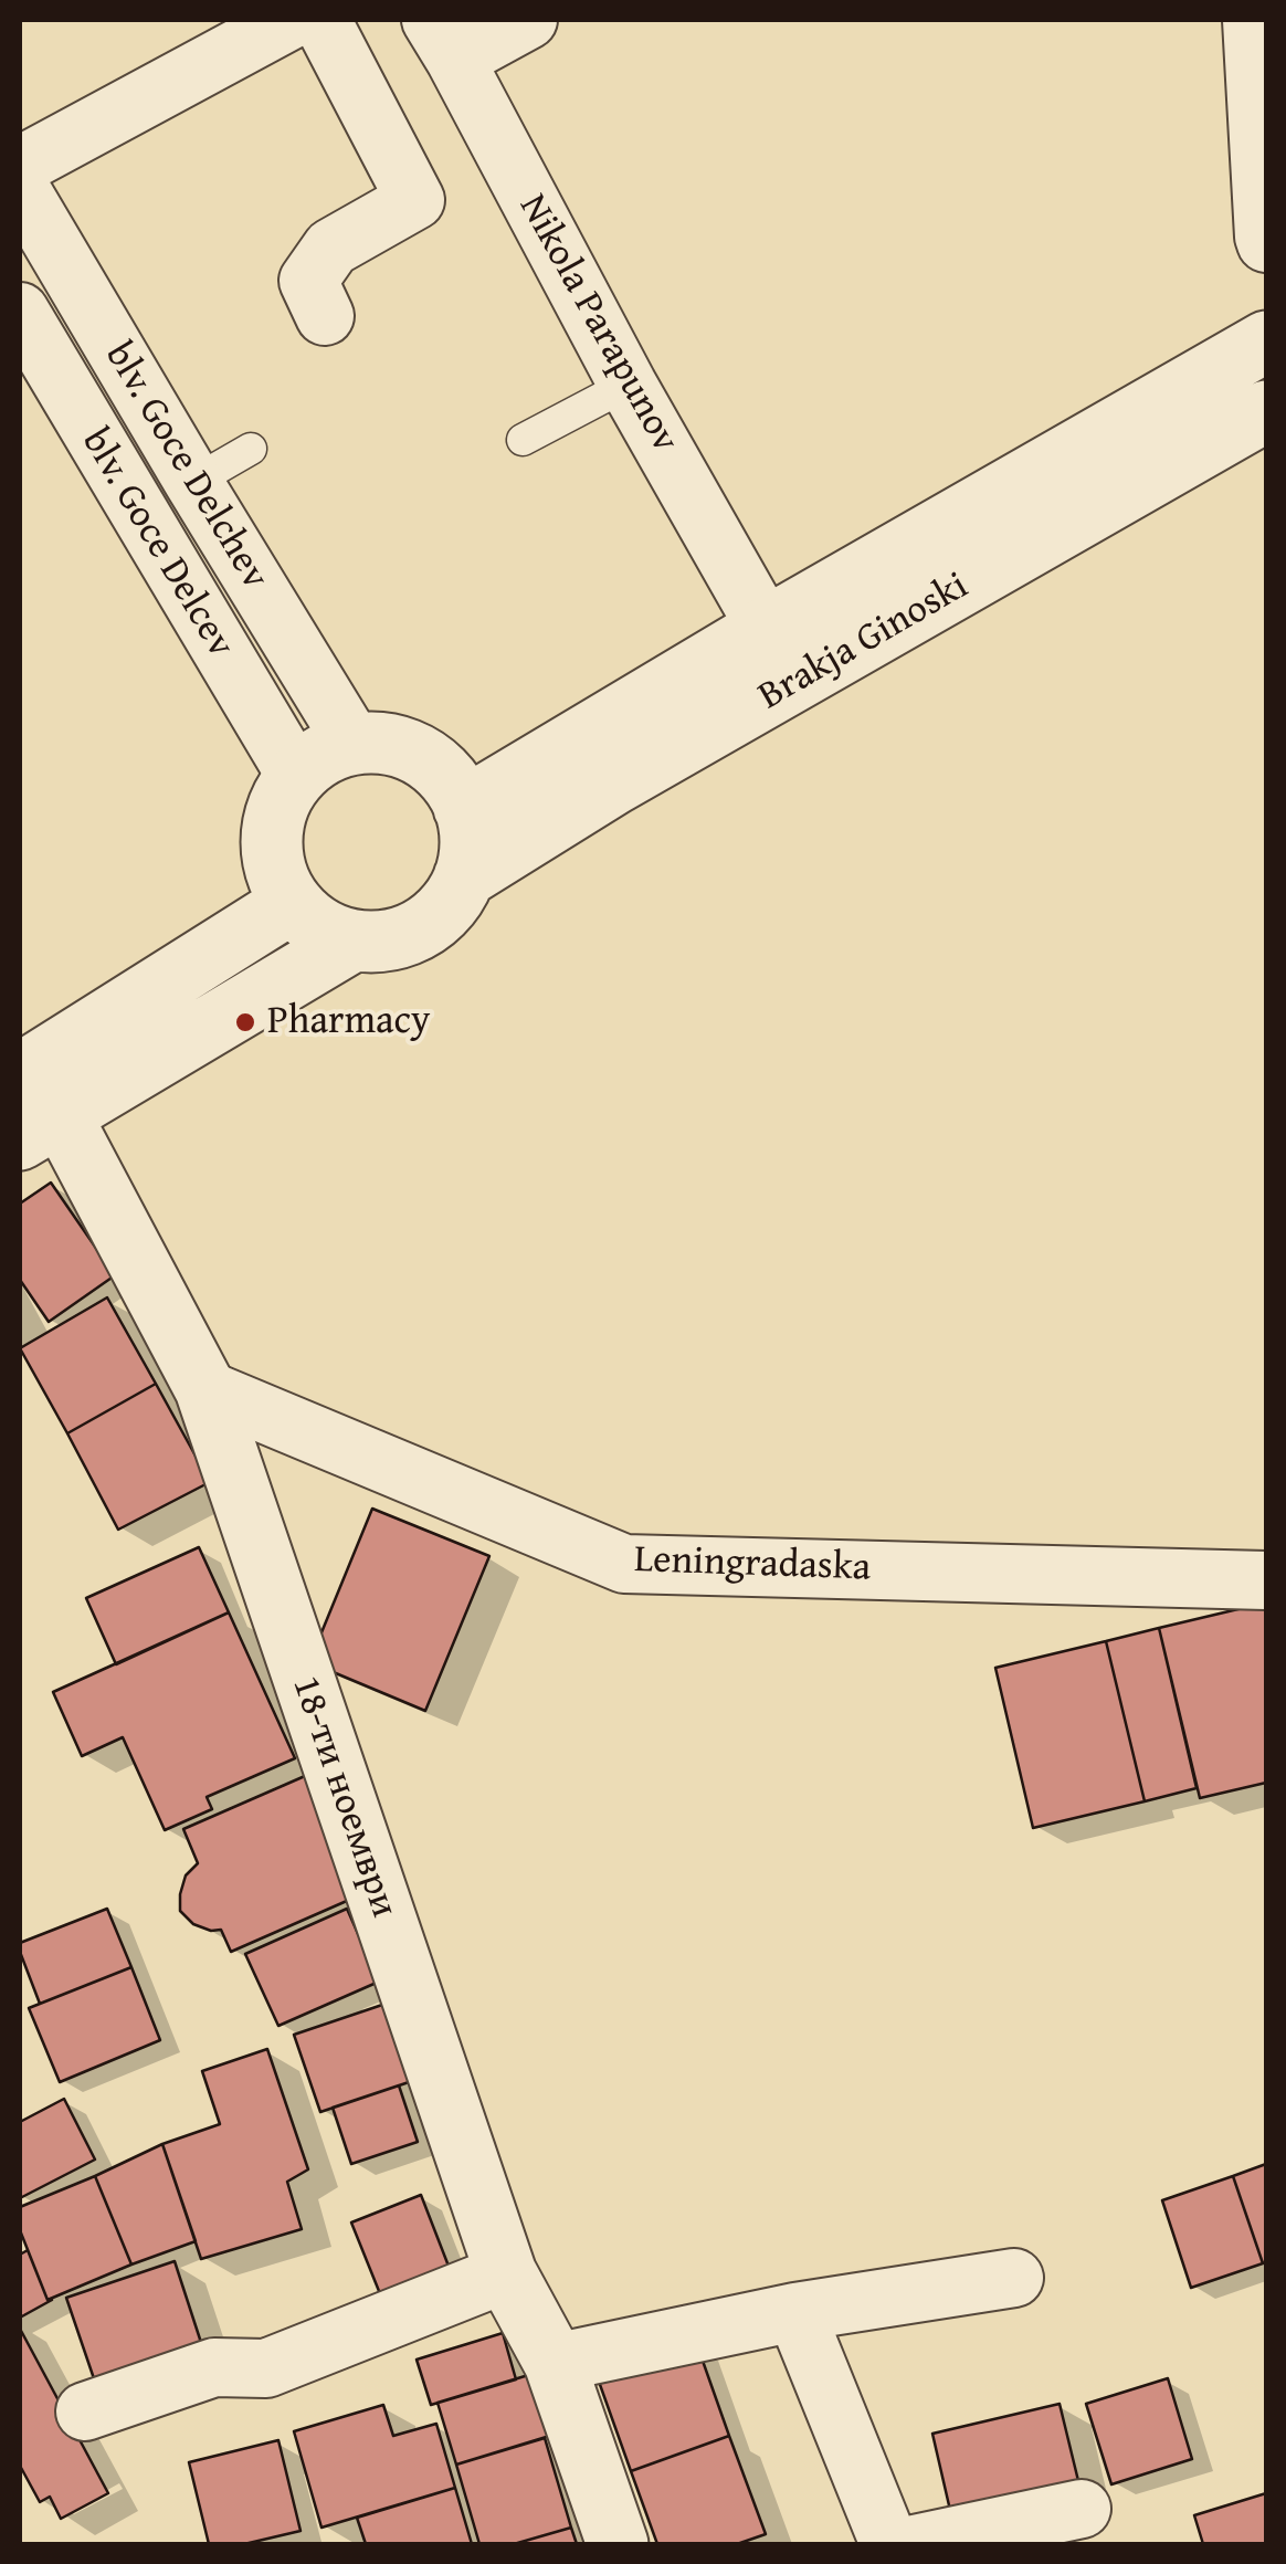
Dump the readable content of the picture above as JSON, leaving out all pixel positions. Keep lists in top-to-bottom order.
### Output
{
  "streets": {
    "street": [
      "Nikola Parapunov",
      "blv. Goce Delchev",
      "blv. Goce Delcev",
      "Brakja Ginoski",
      "Leningradaska",
      "18-ти ноември"
    ]
  },
  "crossings": [
    ["Nikola Parapunov", "Brakja Ginoski"],
    ["blv. Goce Delchev", "blv. Goce Delcev"],
    ["blv. Goce Delchev", "Brakja Ginoski"],
    ["blv. Goce Delcev", "Brakja Ginoski"],
    ["Brakja Ginoski", "18-ти ноември"],
    ["Leningradaska", "18-ти ноември"]
  ],
  "places": ["Pharmacy"]
}
